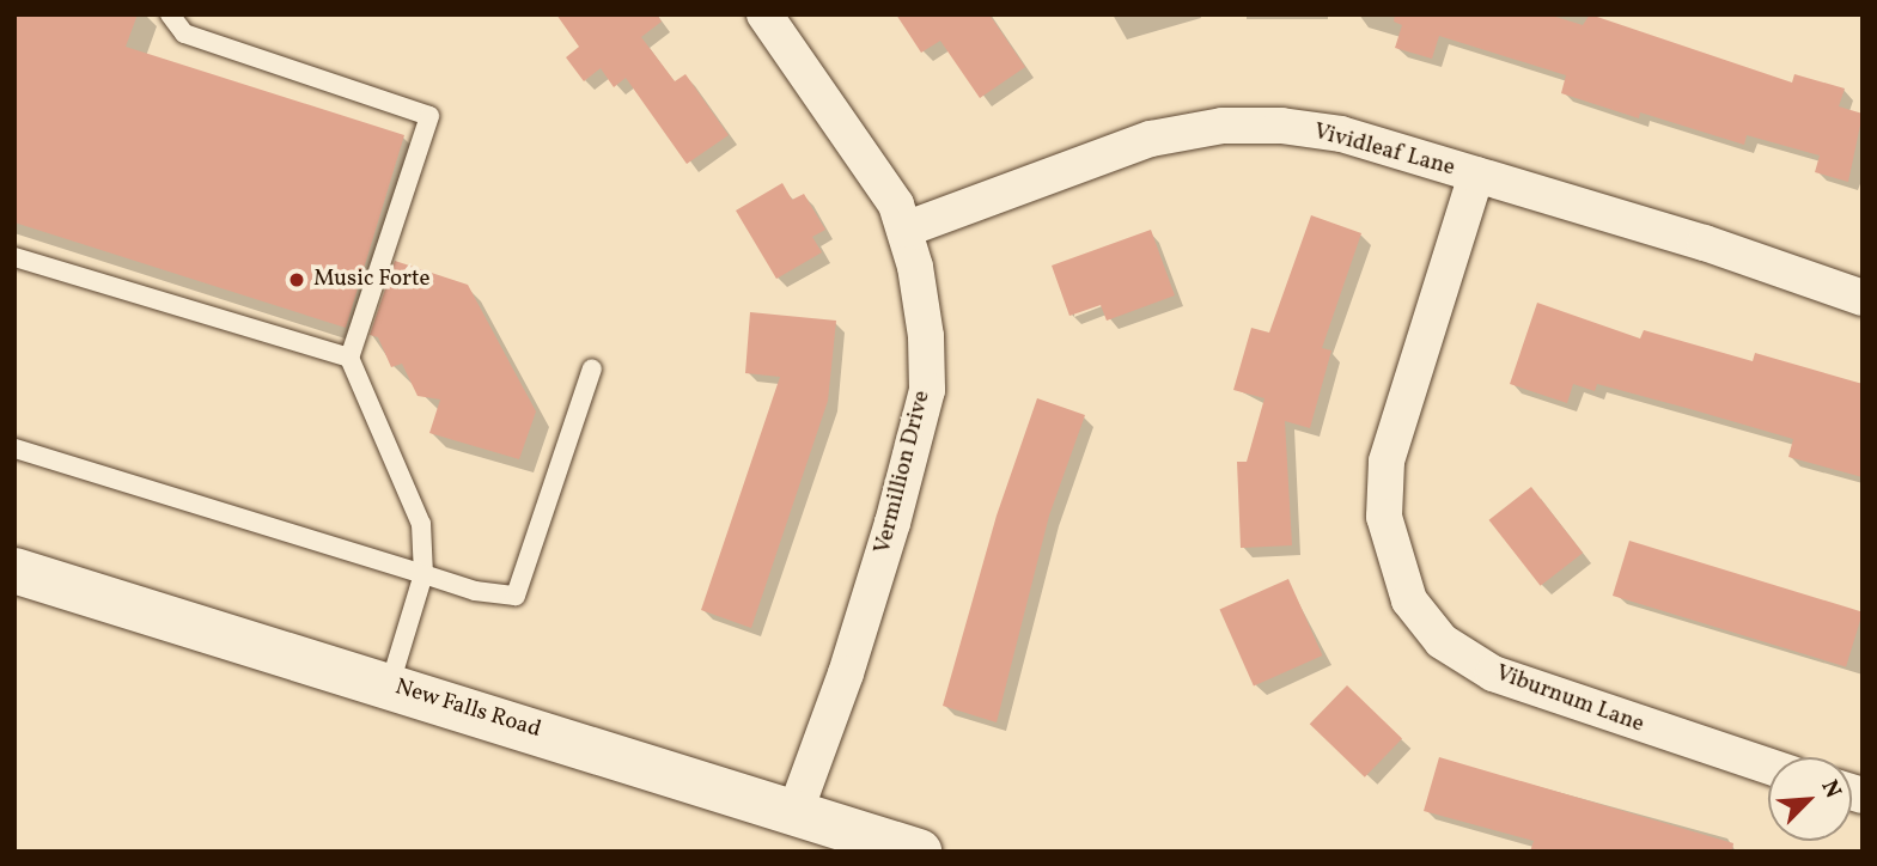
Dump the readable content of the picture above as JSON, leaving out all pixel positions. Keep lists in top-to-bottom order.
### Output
{
  "streets": {
    "main road": ["New Falls Road"],
    "street": ["Vividleaf Lane", "Vermillion Drive", "Viburnum Lane"]
  },
  "crossings": [
    ["Vividleaf Lane", "Vermillion Drive"],
    ["Vividleaf Lane", "Viburnum Lane"],
    ["Vermillion Drive", "New Falls Road"]
  ],
  "places": ["Music Forte"],
  "north": "top right"
}
